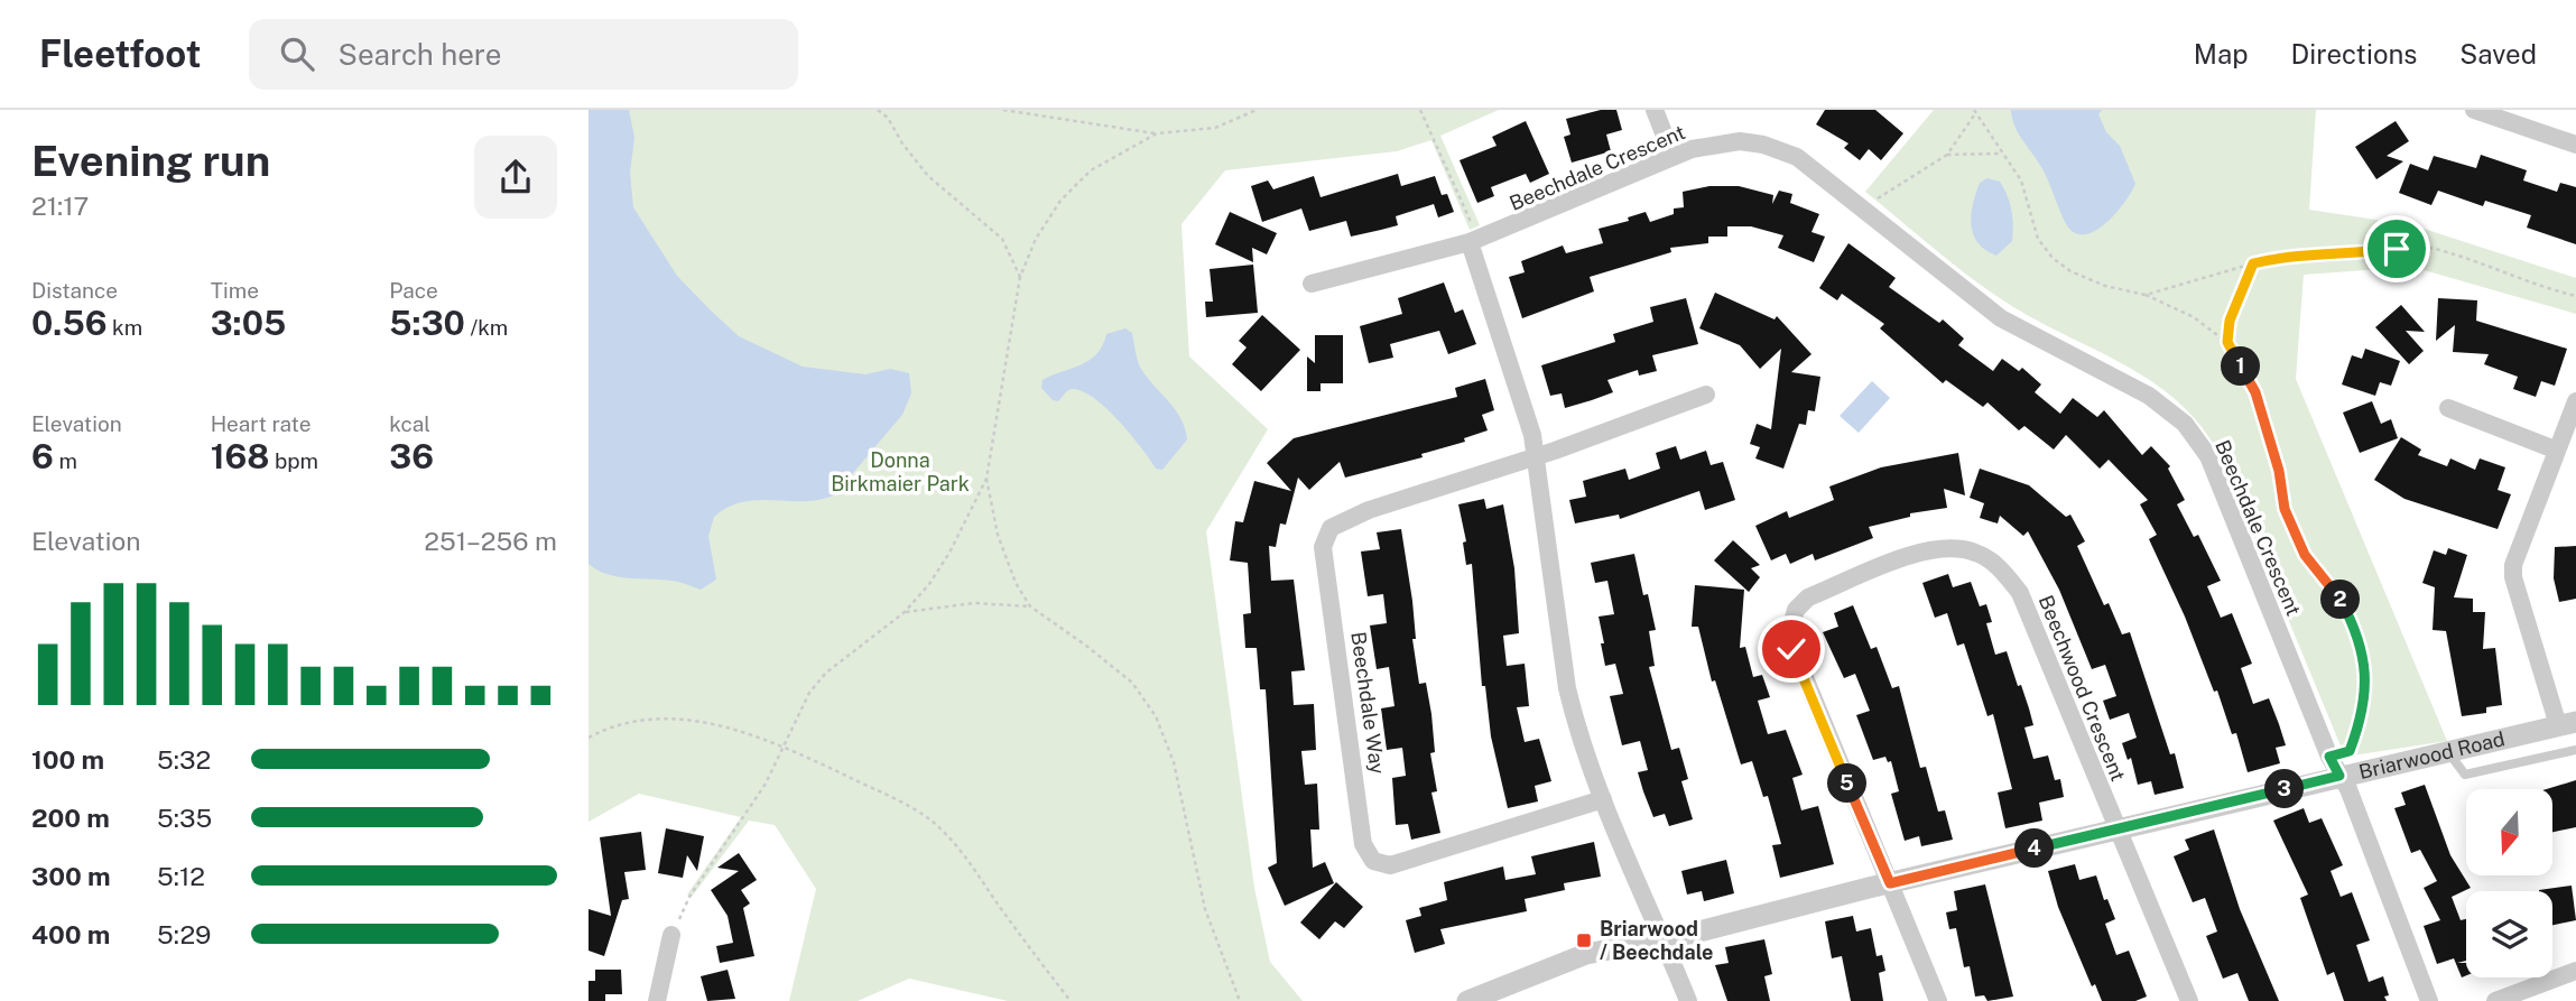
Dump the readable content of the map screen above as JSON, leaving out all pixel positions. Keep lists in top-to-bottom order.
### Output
{
  "streets": {
    "street": [
      "Beechdale Crescent",
      "Beechwood Crescent",
      "Beechdale Way",
      "Briarwood Road"
    ]
  },
  "crossings": [
    ["Beechdale Crescent", "Briarwood Road"],
    ["Beechwood Crescent", "Briarwood Road"]
  ],
  "parks": ["Donna Birkmaier Park"],
  "places": {
    "transit": ["Briarwood / Beechdale"]
  },
  "north": "bottom",
  "page": {
    "header": "Fleetfoot",
    "search": "Search here",
    "nav": ["Map", "Directions", "Saved"],
    "heading": ["Evening run", "21:17"],
    "stats": [
      ["Distance", "0.56 km"],
      ["Time", "3:05"],
      ["Pace", "5:30 /km"],
      ["Elevation", "6 m"],
      ["Heart rate", "168 bpm"],
      ["kcal", "36"]
    ],
    "pins": [
      "1",
      "2",
      "5",
      "3",
      "4"
    ],
    "chart": ["Elevation", "251–256 m"],
    "list": [
      {
        "name": "100 m",
        "note": "5:32"
      },
      {
        "name": "200 m",
        "note": "5:35"
      },
      {
        "name": "300 m",
        "note": "5:12"
      },
      {
        "name": "400 m",
        "note": "5:29"
      }
    ]
  }
}
